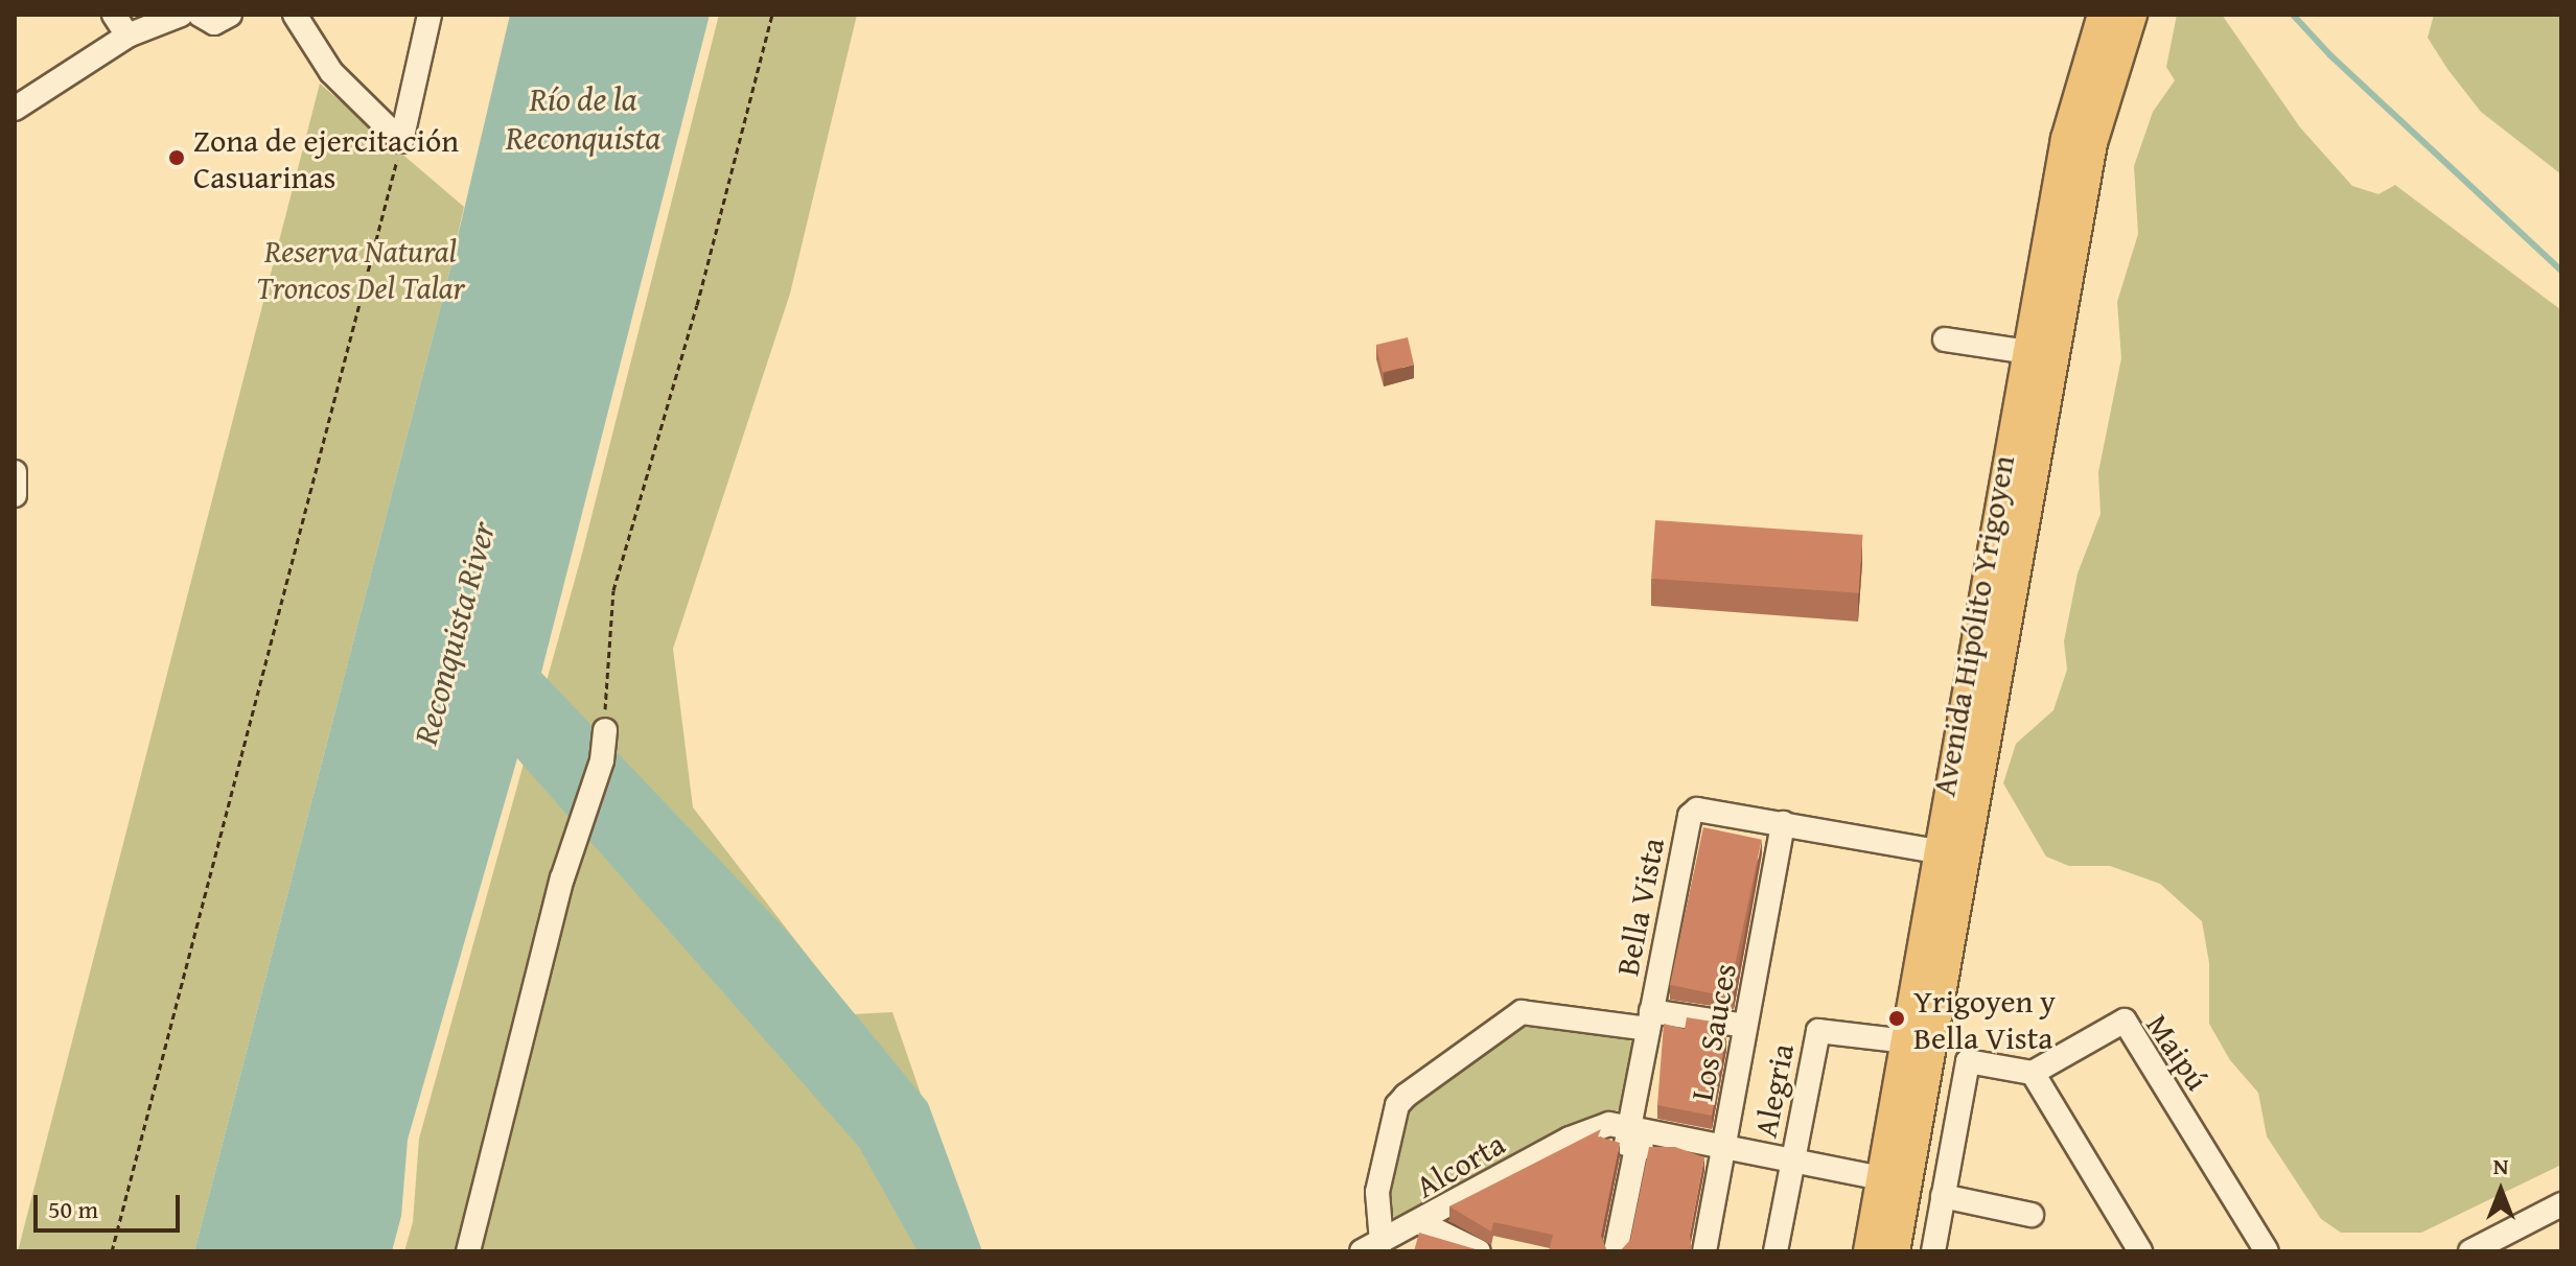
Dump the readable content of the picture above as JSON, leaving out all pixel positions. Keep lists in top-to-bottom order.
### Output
{
  "streets": {
    "main road": ["Avenida Hipólito Yrigoyen"],
    "street": [
      "Bella Vista",
      "Los Sauces",
      "Maipú",
      "Alegria",
      "Alcorta"
    ]
  },
  "crossings": [
    ["Avenida Hipólito Yrigoyen", "Bella Vista"],
    ["Avenida Hipólito Yrigoyen", "Alegria"],
    ["Avenida Hipólito Yrigoyen", "Alcorta"],
    ["Bella Vista", "Los Sauces"],
    ["Bella Vista", "Alcorta"],
    ["Los Sauces", "Alcorta"],
    ["Alegria", "Alcorta"]
  ],
  "water": ["Río de la Reconquista", "Reconquista River"],
  "parks": ["Reserva Natural Troncos Del Talar"],
  "places": ["Zona de ejercitación Casuarinas", "Yrigoyen y Bella Vista"],
  "scale_bar": "50 m",
  "north": "top"
}
